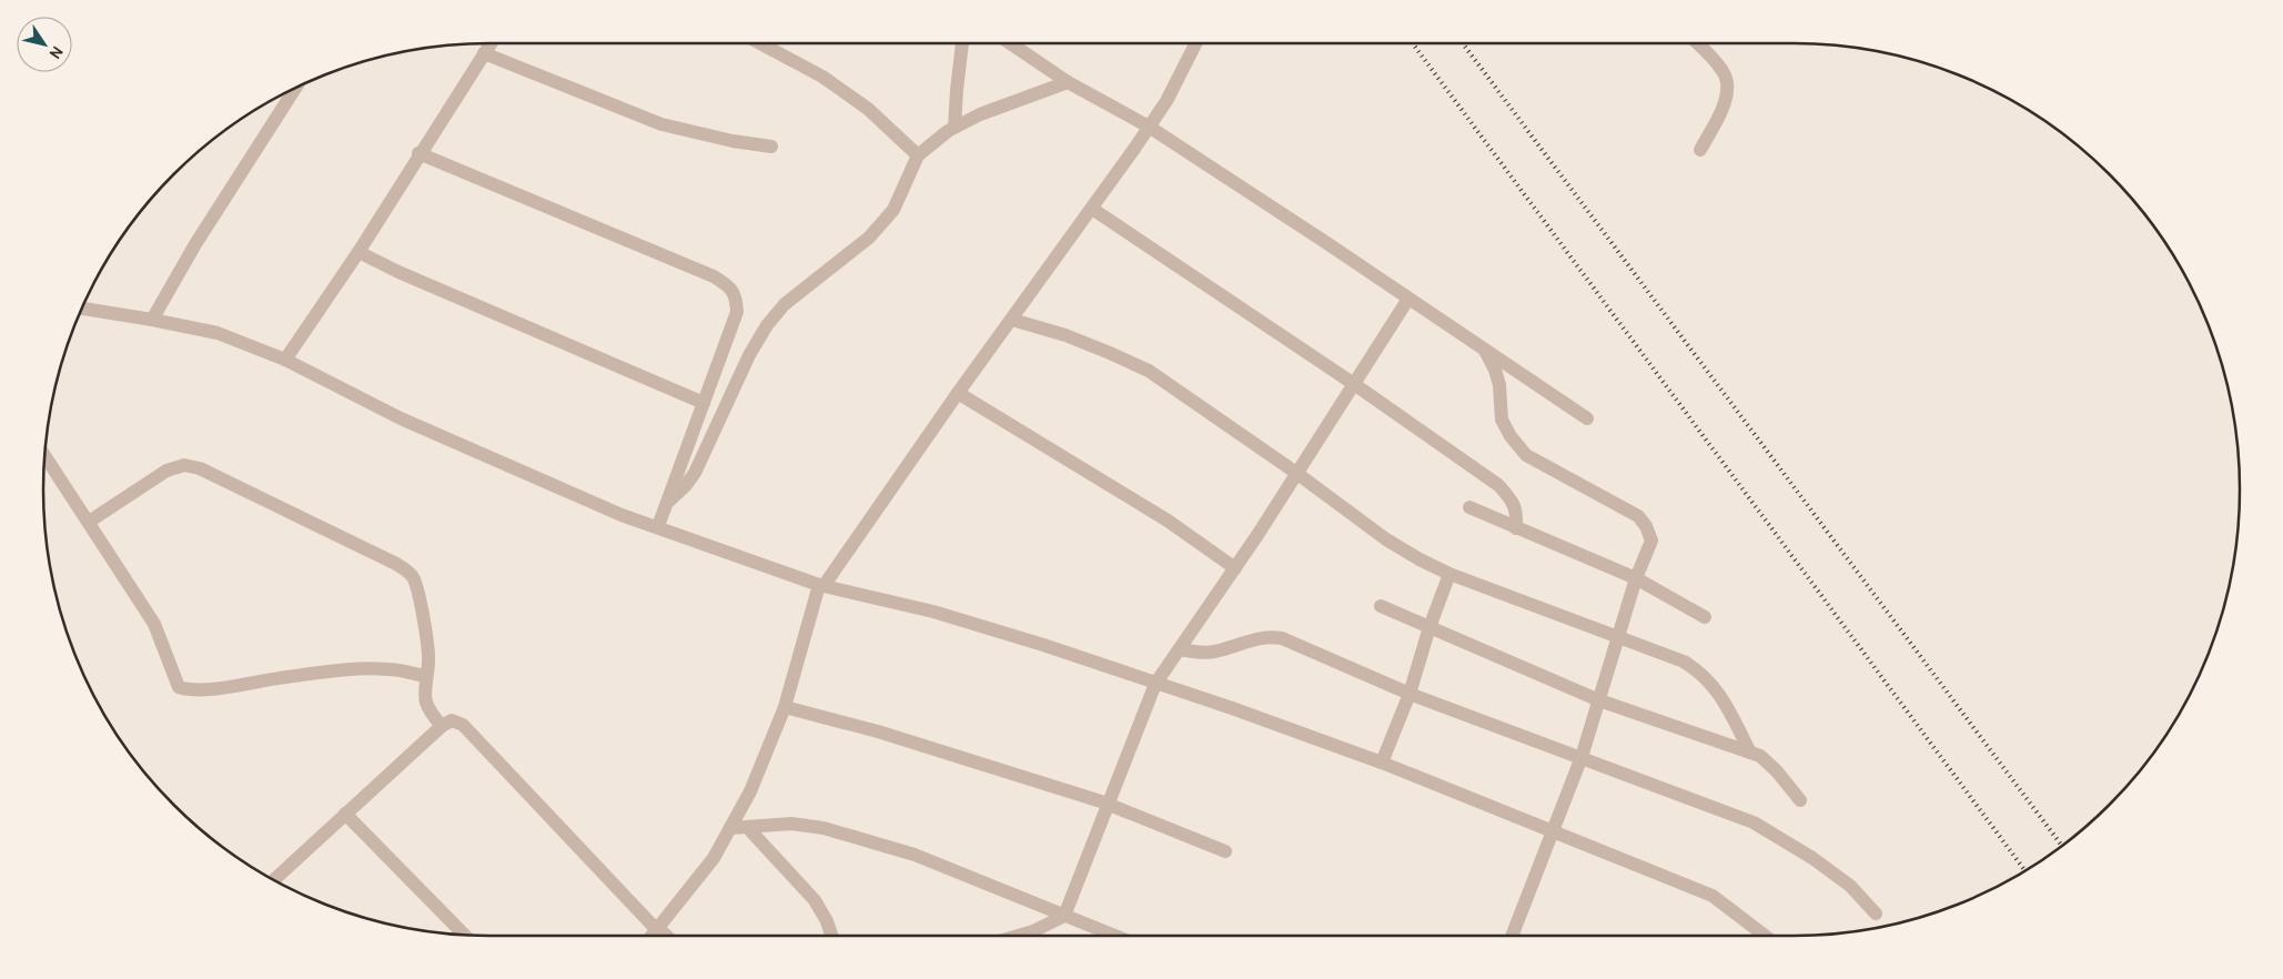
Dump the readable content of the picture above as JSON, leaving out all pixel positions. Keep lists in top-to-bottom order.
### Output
{
  "north": "bottom right"
}
